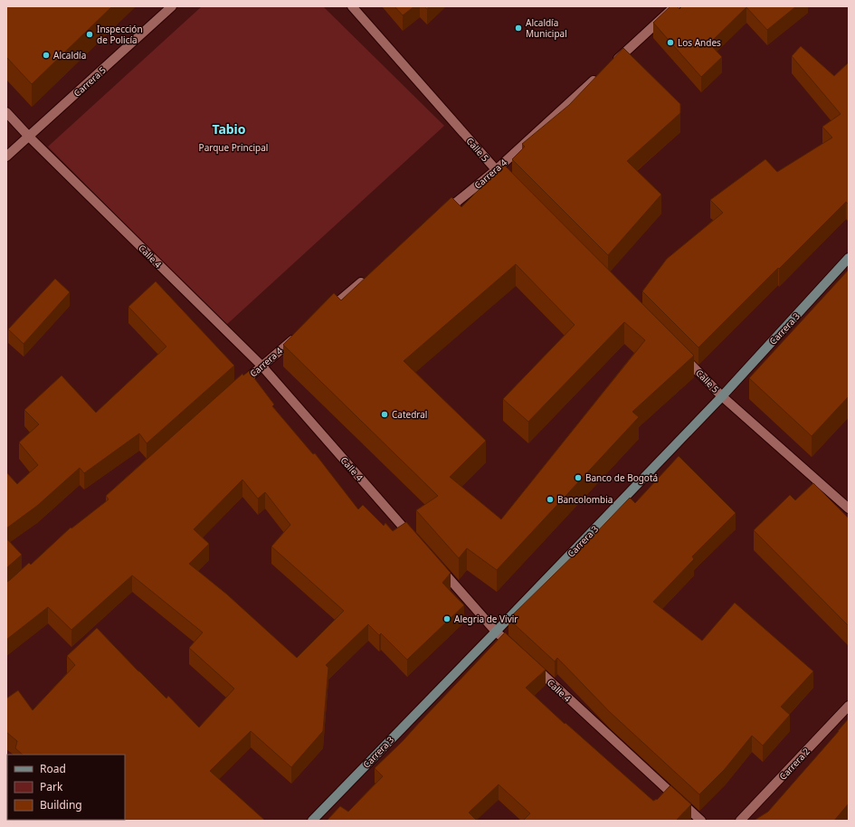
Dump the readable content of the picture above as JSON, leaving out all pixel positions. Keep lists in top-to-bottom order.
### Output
{
  "streets": {
    "main road": ["Carrera 3"],
    "street": [
      "Carrera 5",
      "Calle 5",
      "Carrera 4",
      "Calle 4",
      "Carrera 2"
    ]
  },
  "crossings": [
    ["Carrera 5", "Calle 4"],
    ["Calle 5", "Carrera 4"],
    ["Calle 5", "Carrera 3"],
    ["Carrera 4", "Calle 4"]
  ],
  "districts": ["Tabio"],
  "parks": ["Parque Principal"],
  "places": [
    "Alcaldía Municipal",
    "Inspección de Policía",
    "Los Andes",
    "Alcaldía",
    "Catedral",
    "Banco de Bogotá",
    "Bancolombia",
    "Alegria de Vivir"
  ],
  "legend": ["Road", "Park", "Building"]
}
